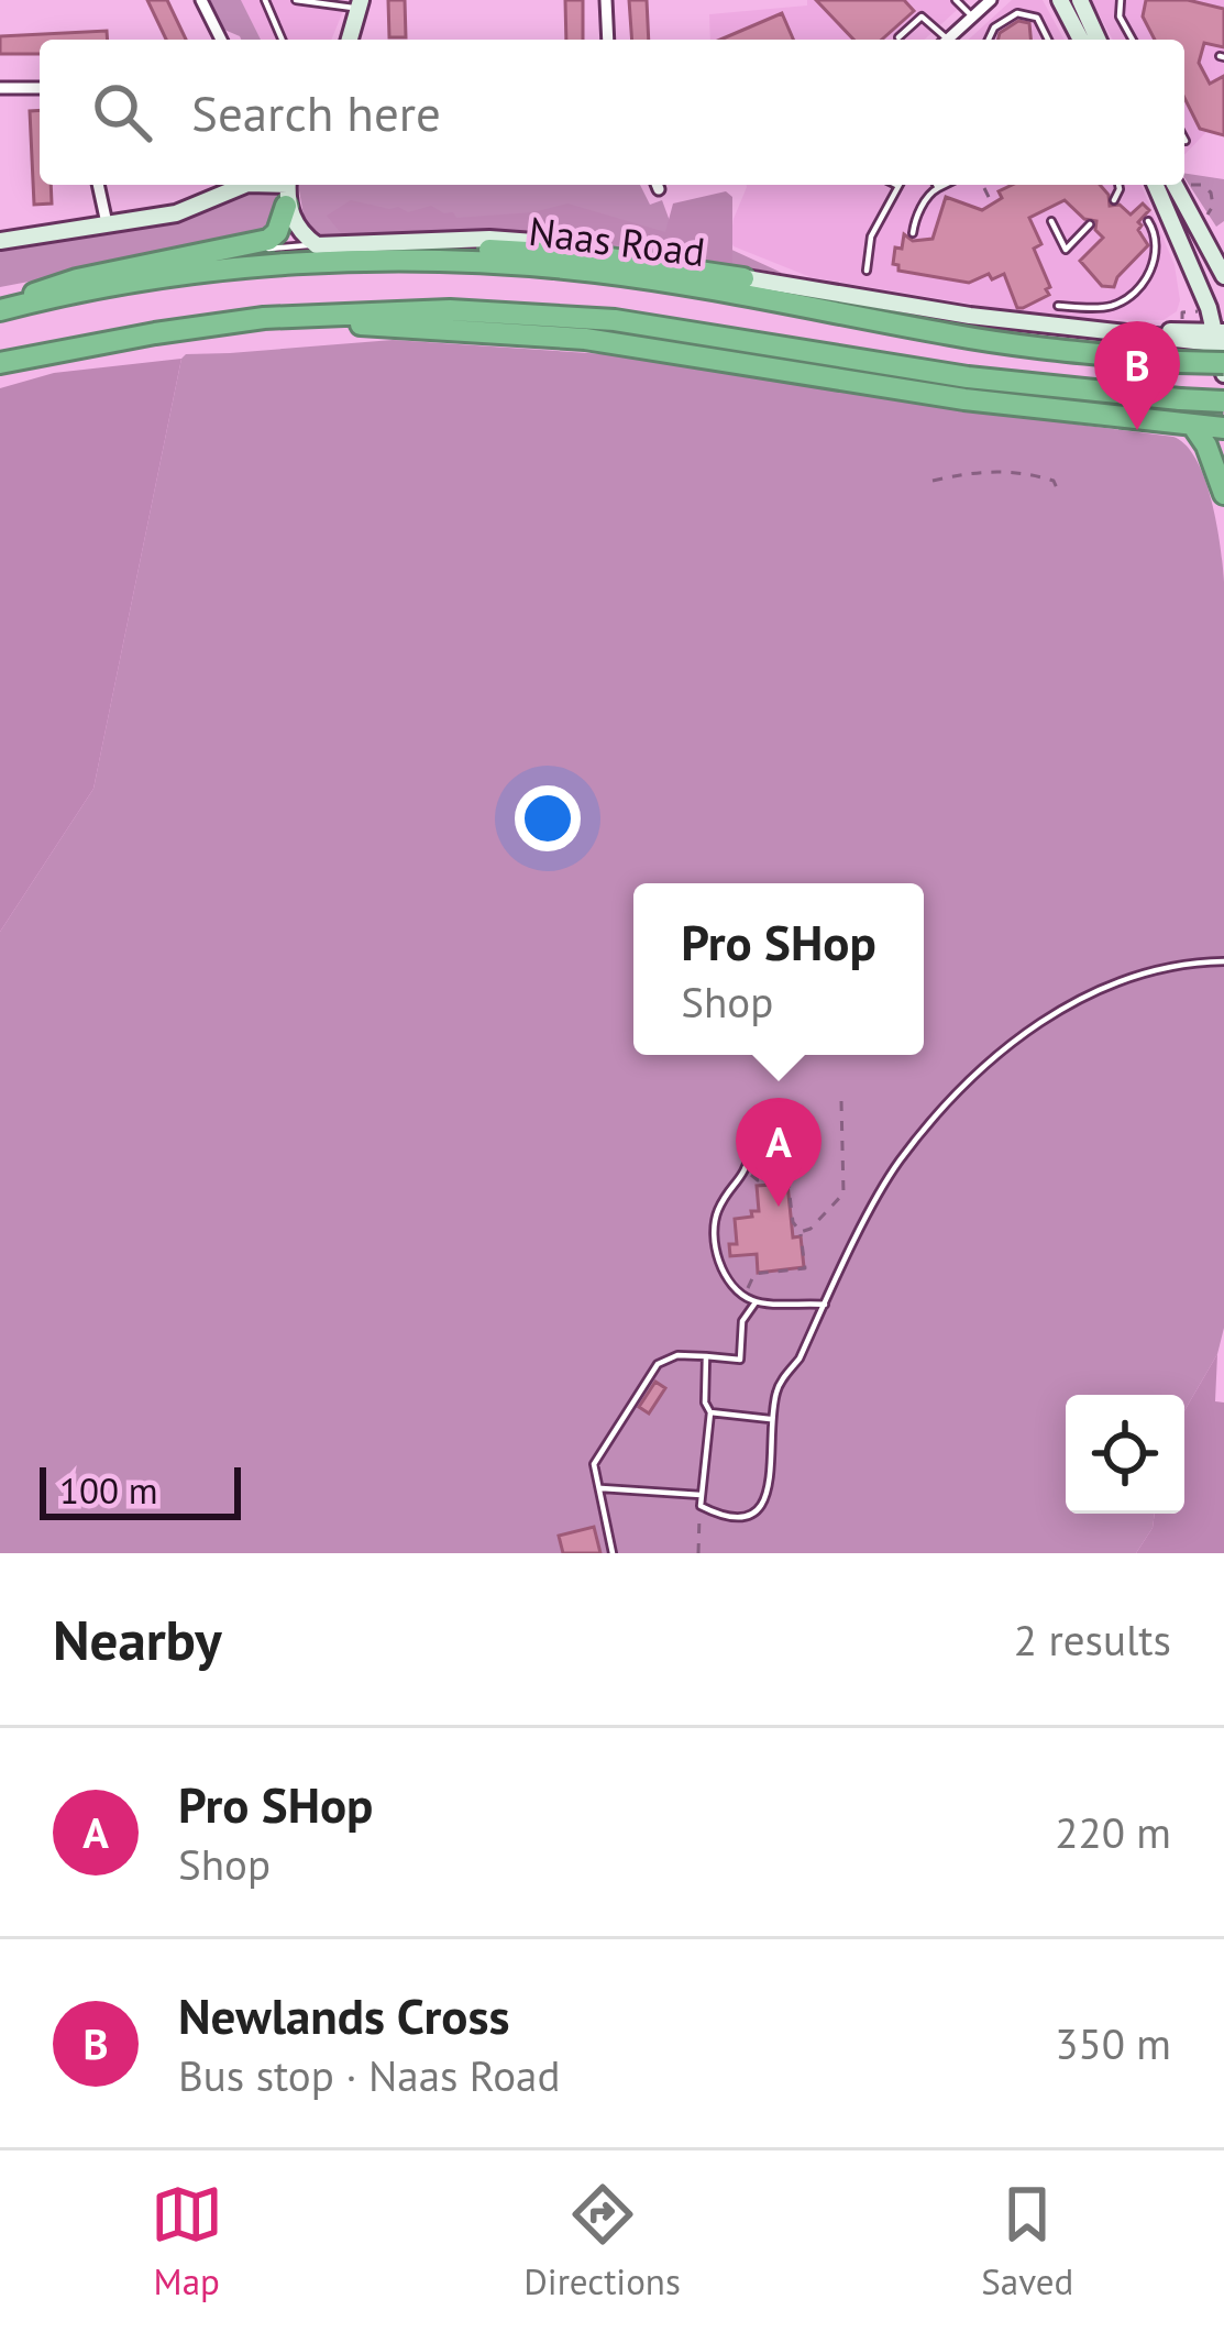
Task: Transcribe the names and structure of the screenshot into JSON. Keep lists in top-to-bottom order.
{
  "streets": {
    "highway": ["Naas Road"]
  },
  "scale_bar": "100 m",
  "page": {
    "search": "Search here",
    "pins": ["B", "A"],
    "popup": ["Pro SHop", "Shop"],
    "scale": "100 m",
    "heading": ["Nearby", "2 results"],
    "list": [
      {
        "mark": "A",
        "name": "Pro SHop",
        "note": "Shop",
        "value": "220 m"
      },
      {
        "mark": "B",
        "name": "Newlands Cross",
        "note": "Bus stop · Naas Road",
        "value": "350 m"
      }
    ],
    "nav": ["Map", "Directions", "Saved"]
  }
}
